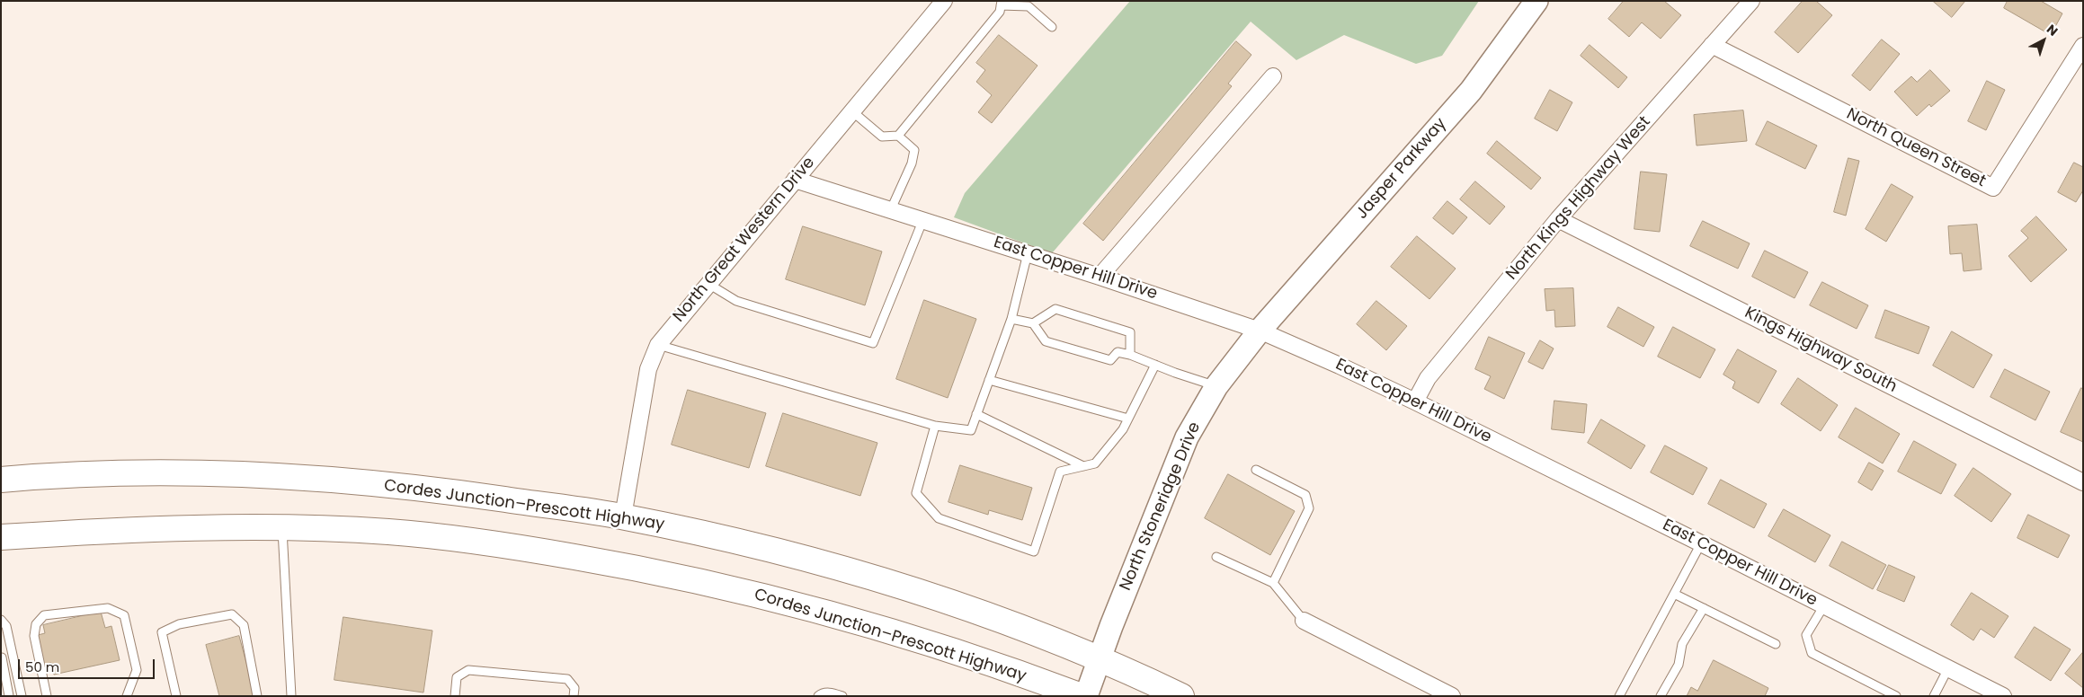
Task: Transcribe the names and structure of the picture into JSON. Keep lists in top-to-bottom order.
{
  "streets": {
    "main road": ["Jasper Parkway", "Cordes Junction–Prescott Highway", "North Stoneridge Drive"],
    "street": [
      "North Queen Street",
      "North Kings Highway West",
      "North Great Western Drive",
      "East Copper Hill Drive",
      "Kings Highway South"
    ]
  },
  "crossings": [
    ["North Queen Street", "North Kings Highway West"],
    ["Jasper Parkway", "East Copper Hill Drive"],
    ["Jasper Parkway", "North Stoneridge Drive"],
    ["North Kings Highway West", "East Copper Hill Drive"],
    ["North Kings Highway West", "Kings Highway South"],
    ["North Great Western Drive", "East Copper Hill Drive"],
    ["North Great Western Drive", "Cordes Junction–Prescott Highway"],
    ["East Copper Hill Drive", "North Stoneridge Drive"],
    ["Cordes Junction–Prescott Highway", "North Stoneridge Drive"]
  ],
  "scale_bar": "50 m",
  "north": "top right"
}
